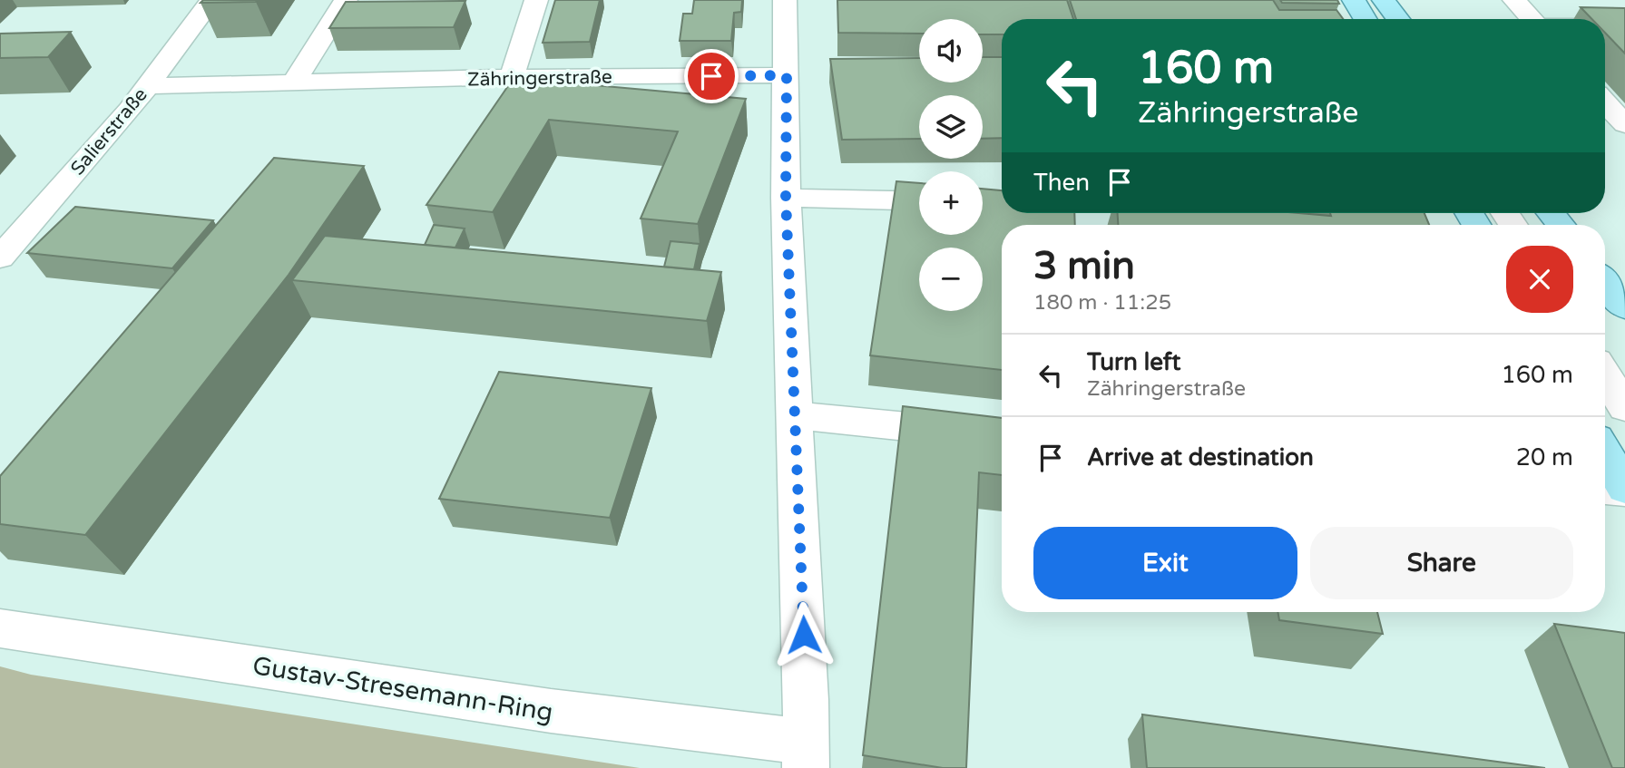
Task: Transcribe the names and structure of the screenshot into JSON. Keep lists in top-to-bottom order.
{
  "streets": {
    "street": ["Zähringerstraße", "Salierstraße", "Gustav-Stresemann-Ring"]
  },
  "crossings": [
    ["Zähringerstraße", "Salierstraße"]
  ],
  "page": {
    "map_buttons": ["+", "−"],
    "turn": ["160 m", "Zähringerstraße"],
    "then": "Then",
    "heading": ["3 min", "180 m · 11:25"],
    "list": [
      {
        "name": "Turn left",
        "note": "Zähringerstraße",
        "value": "160 m"
      },
      {
        "name": "Arrive at destination",
        "value": "20 m"
      }
    ],
    "buttons": ["Exit", "Share"]
  }
}
